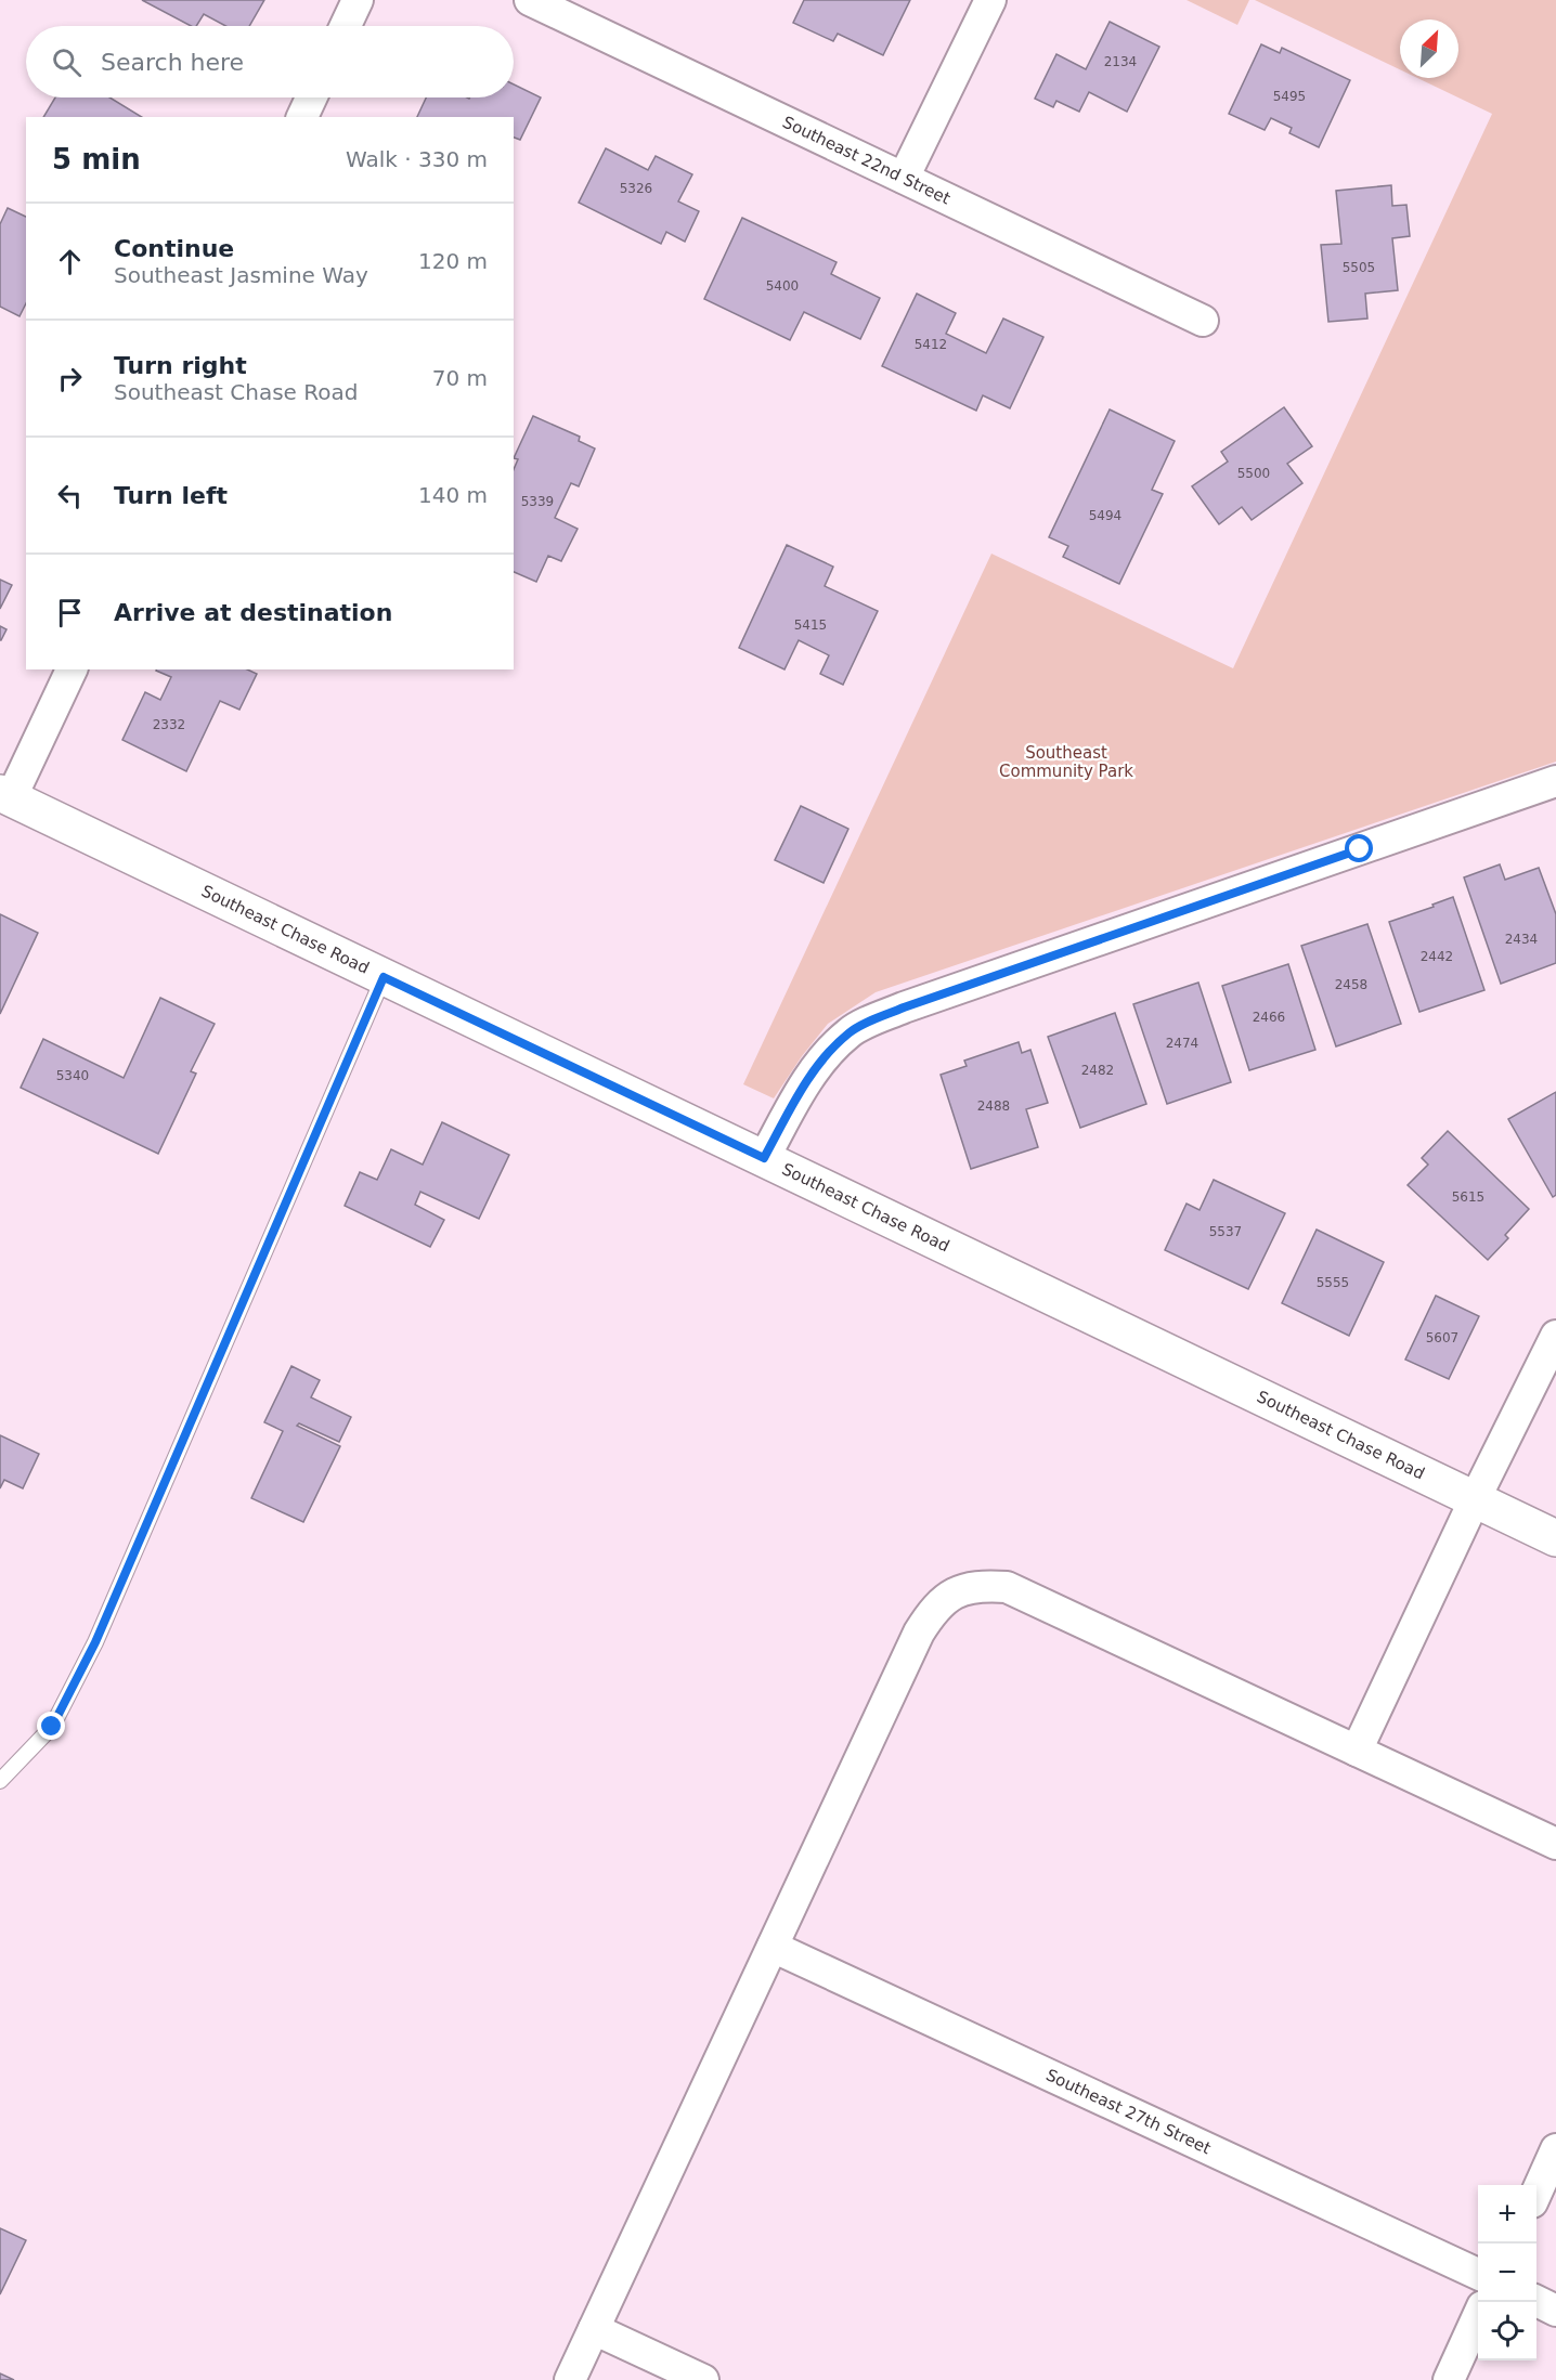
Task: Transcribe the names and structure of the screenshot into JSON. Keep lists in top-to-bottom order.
{
  "streets": {
    "street": ["Southeast 22nd Street", "Southeast Chase Road", "Southeast 27th Street"]
  },
  "parks": ["Southeast Community Park"],
  "house_numbers": [
    "2134",
    "5495",
    "5326",
    "5505",
    "5400",
    "5412",
    "5500",
    "5339",
    "5494",
    "5415",
    "2332",
    "2434",
    "2442",
    "2458",
    "2466",
    "2474",
    "2482",
    "5340",
    "2488",
    "5615",
    "5537",
    "5555",
    "5607"
  ],
  "north": "top right",
  "page": {
    "search": "Search here",
    "heading": ["5 min", "Walk · 330 m"],
    "list": [
      ["Continue", "Southeast Jasmine Way", "120 m"],
      ["Turn right", "Southeast Chase Road", "70 m"],
      ["Turn left", "140 m"],
      "Arrive at destination"
    ],
    "map_buttons": ["+", "−"]
  }
}
